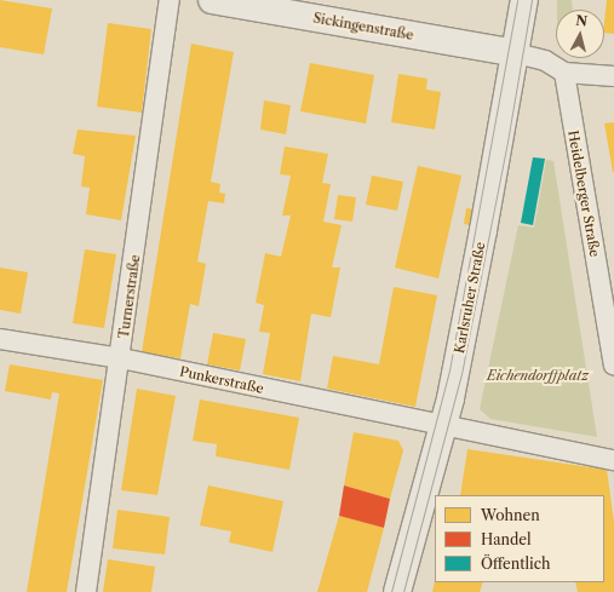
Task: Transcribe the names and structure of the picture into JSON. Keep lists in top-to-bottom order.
{
  "streets": {
    "main road": ["Sickingenstraße", "Karlsruher Straße"],
    "street": ["Heidelberger Straße", "Turnerstraße", "Punkerstraße"]
  },
  "crossings": [
    ["Sickingenstraße", "Karlsruher Straße"],
    ["Turnerstraße", "Punkerstraße"],
    ["Karlsruher Straße", "Punkerstraße"]
  ],
  "parks": ["Eichendorffplatz"],
  "legend": ["Wohnen", "Handel", "Öffentlich"],
  "north": "top"
}
